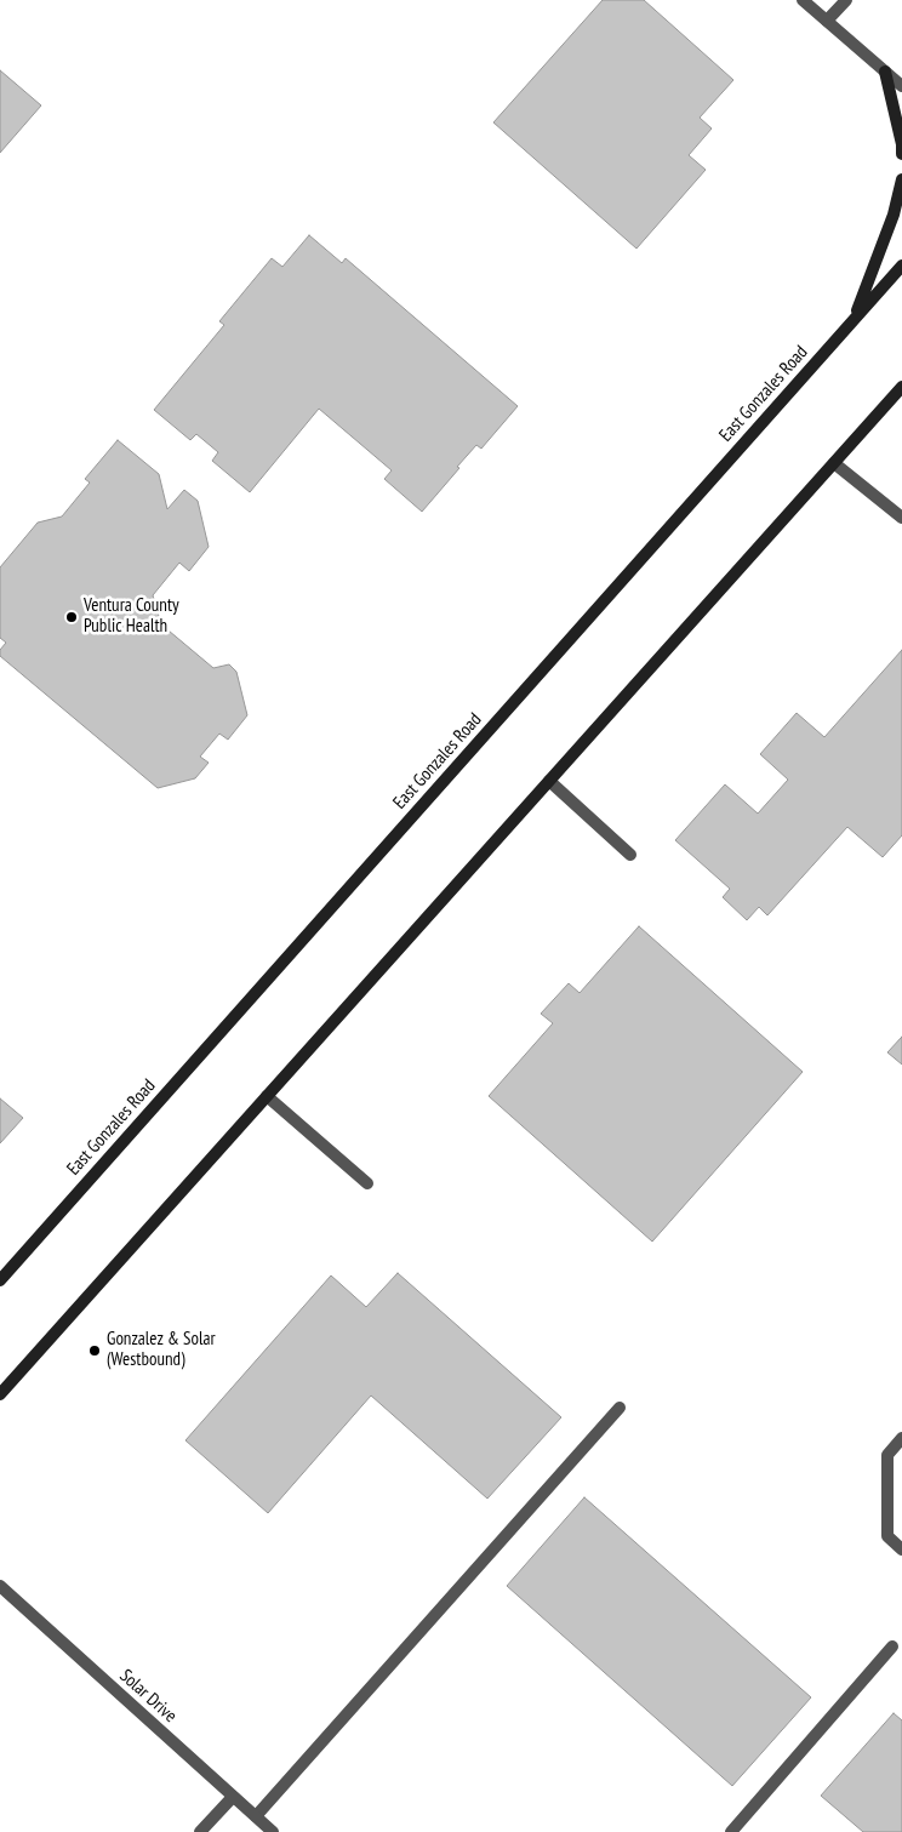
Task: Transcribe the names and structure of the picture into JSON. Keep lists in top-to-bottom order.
{
  "streets": {
    "main road": ["East Gonzales Road"],
    "street": ["Solar Drive"]
  },
  "places": ["Ventura County Public Health", "Gonzalez & Solar (Westbound)"]
}
